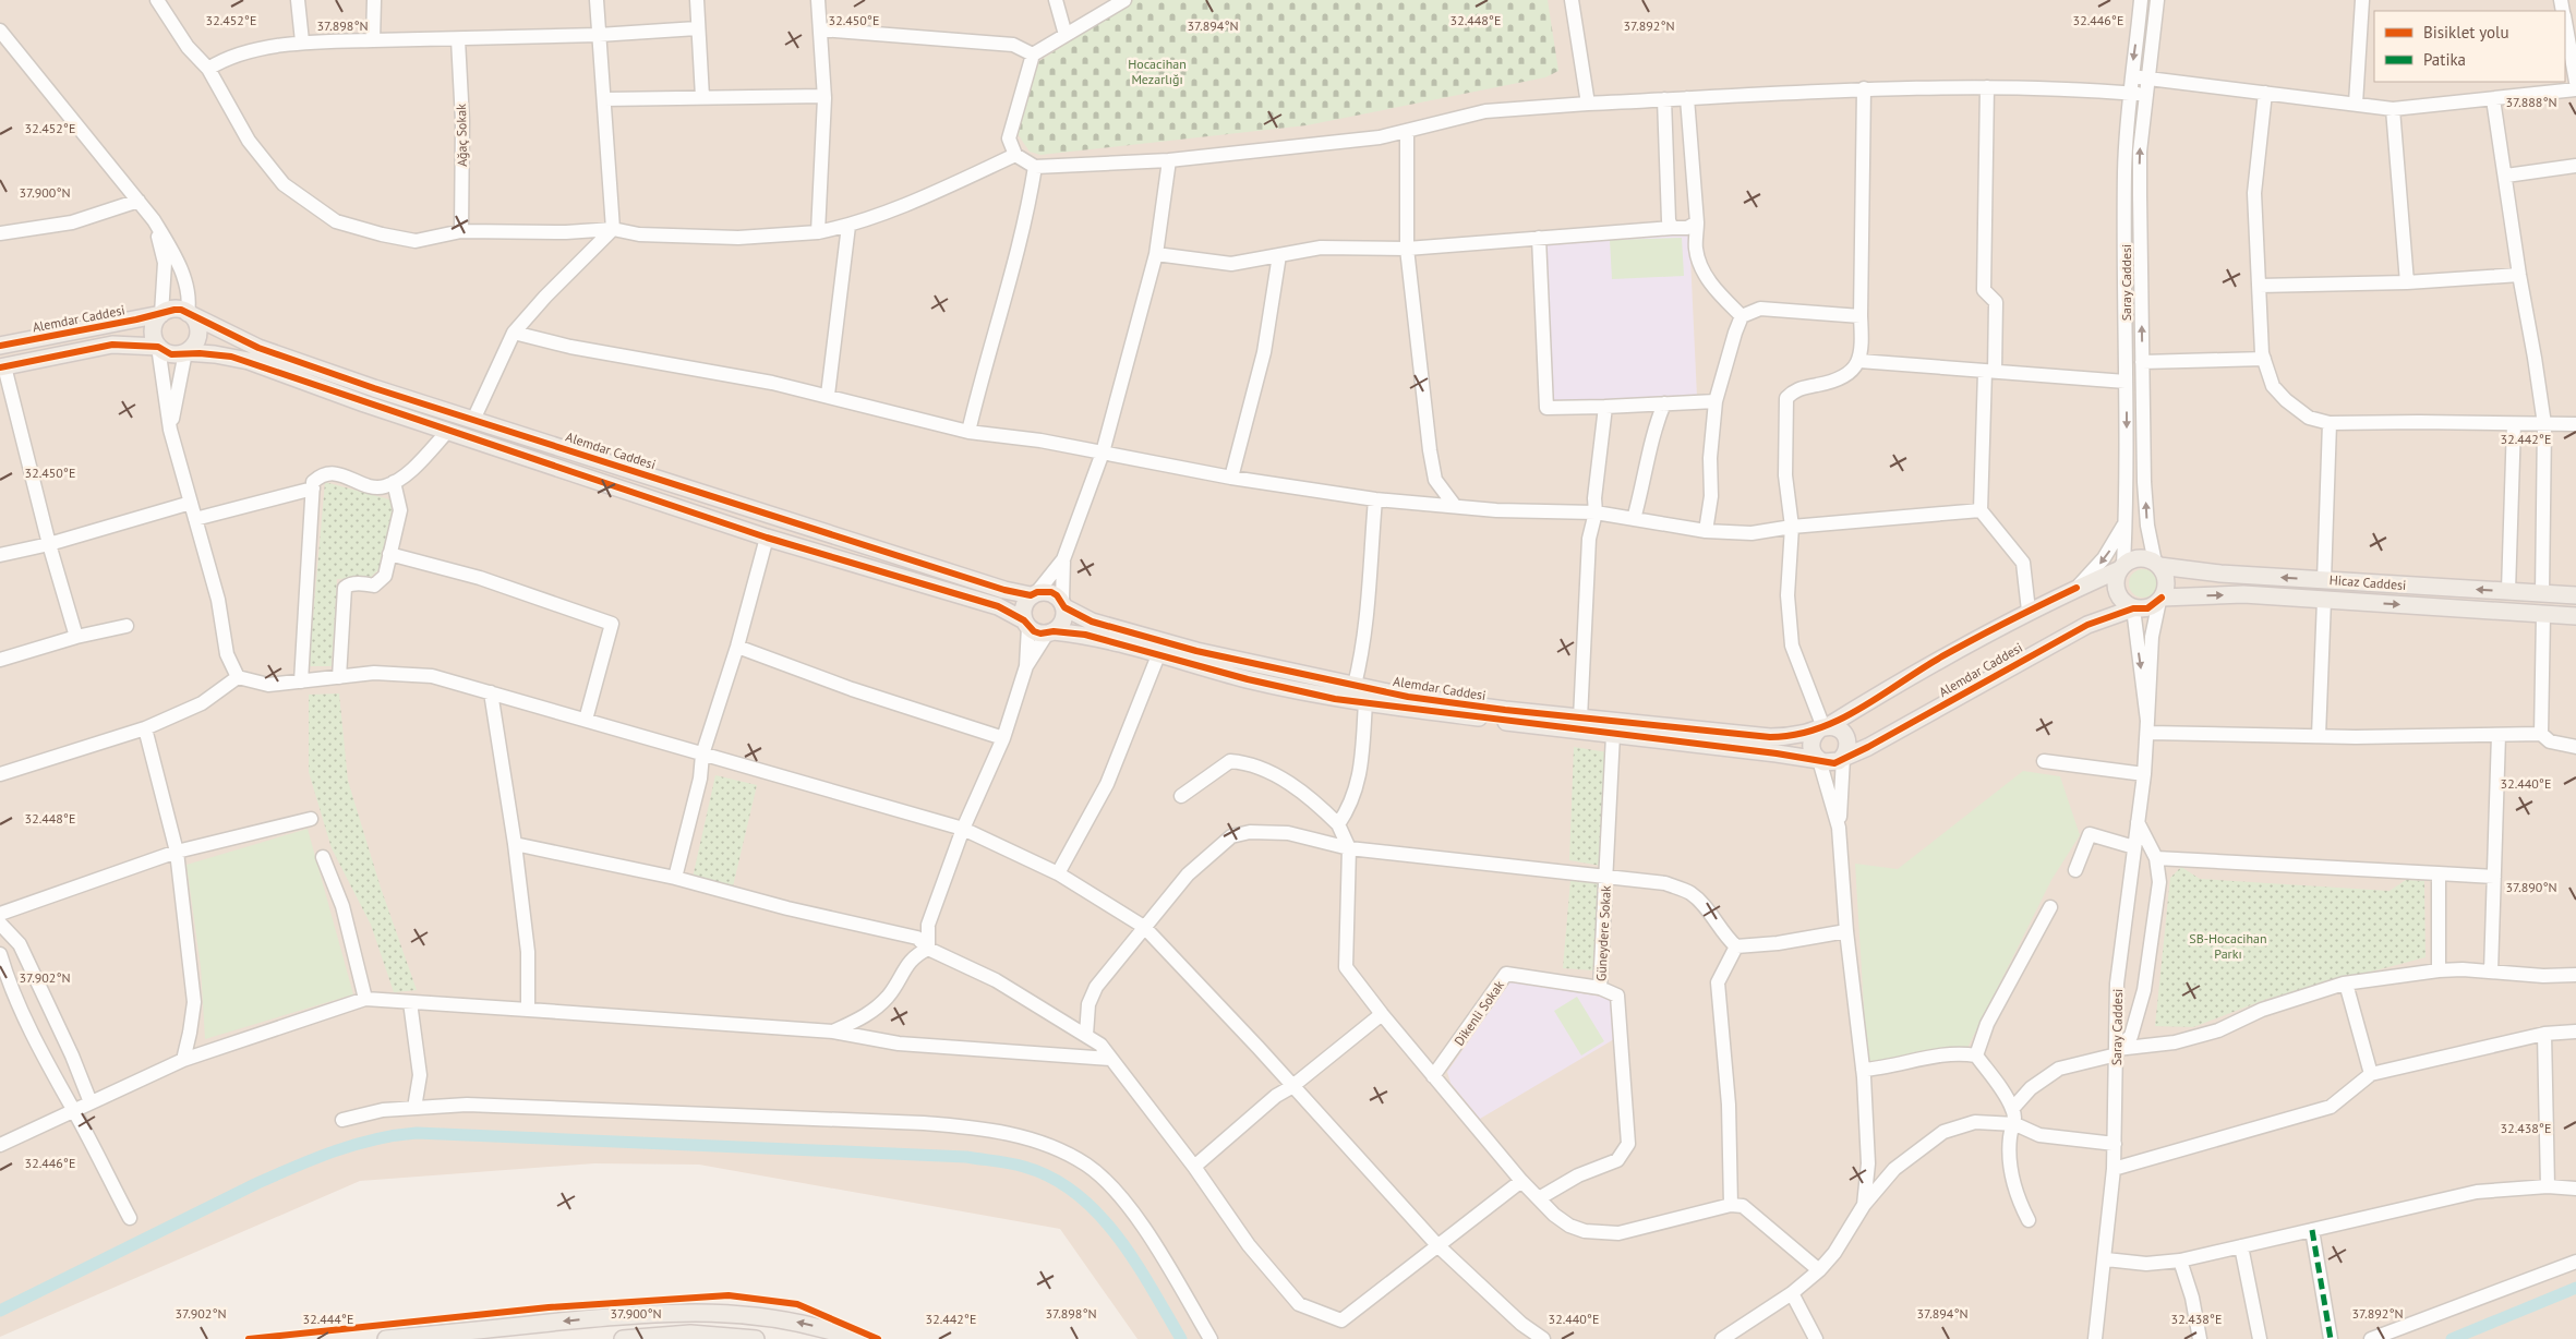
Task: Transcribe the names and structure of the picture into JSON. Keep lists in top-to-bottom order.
{
  "streets": {
    "main road": ["Alemdar Caddesi", "Hicaz Caddesi"],
    "street": [
      "Ağaç Sokak",
      "Saray Caddesi",
      "Güneydere Sokak",
      "Dikenli Sokak"
    ]
  },
  "crossings": [
    ["Saray Caddesi", "Alemdar Caddesi"],
    ["Saray Caddesi", "Hicaz Caddesi"],
    ["Alemdar Caddesi", "Hicaz Caddesi"],
    ["Alemdar Caddesi", "Güneydere Sokak"],
    ["Güneydere Sokak", "Dikenli Sokak"]
  ],
  "parks": ["Hocacihan Mezarlığı", "SB-Hocacihan Parkı"],
  "legend": ["Bisiklet yolu", "Patika"],
  "coordinates": [
    "32.448°E",
    "32.446°E",
    "32.452°E",
    "32.450°E",
    "37.898°N",
    "37.894°N",
    "37.892°N",
    "37.888°N",
    "37.900°N",
    "32.442°E",
    "32.440°E",
    "37.890°N",
    "37.902°N",
    "32.438°E",
    "32.444°E"
  ]
}
